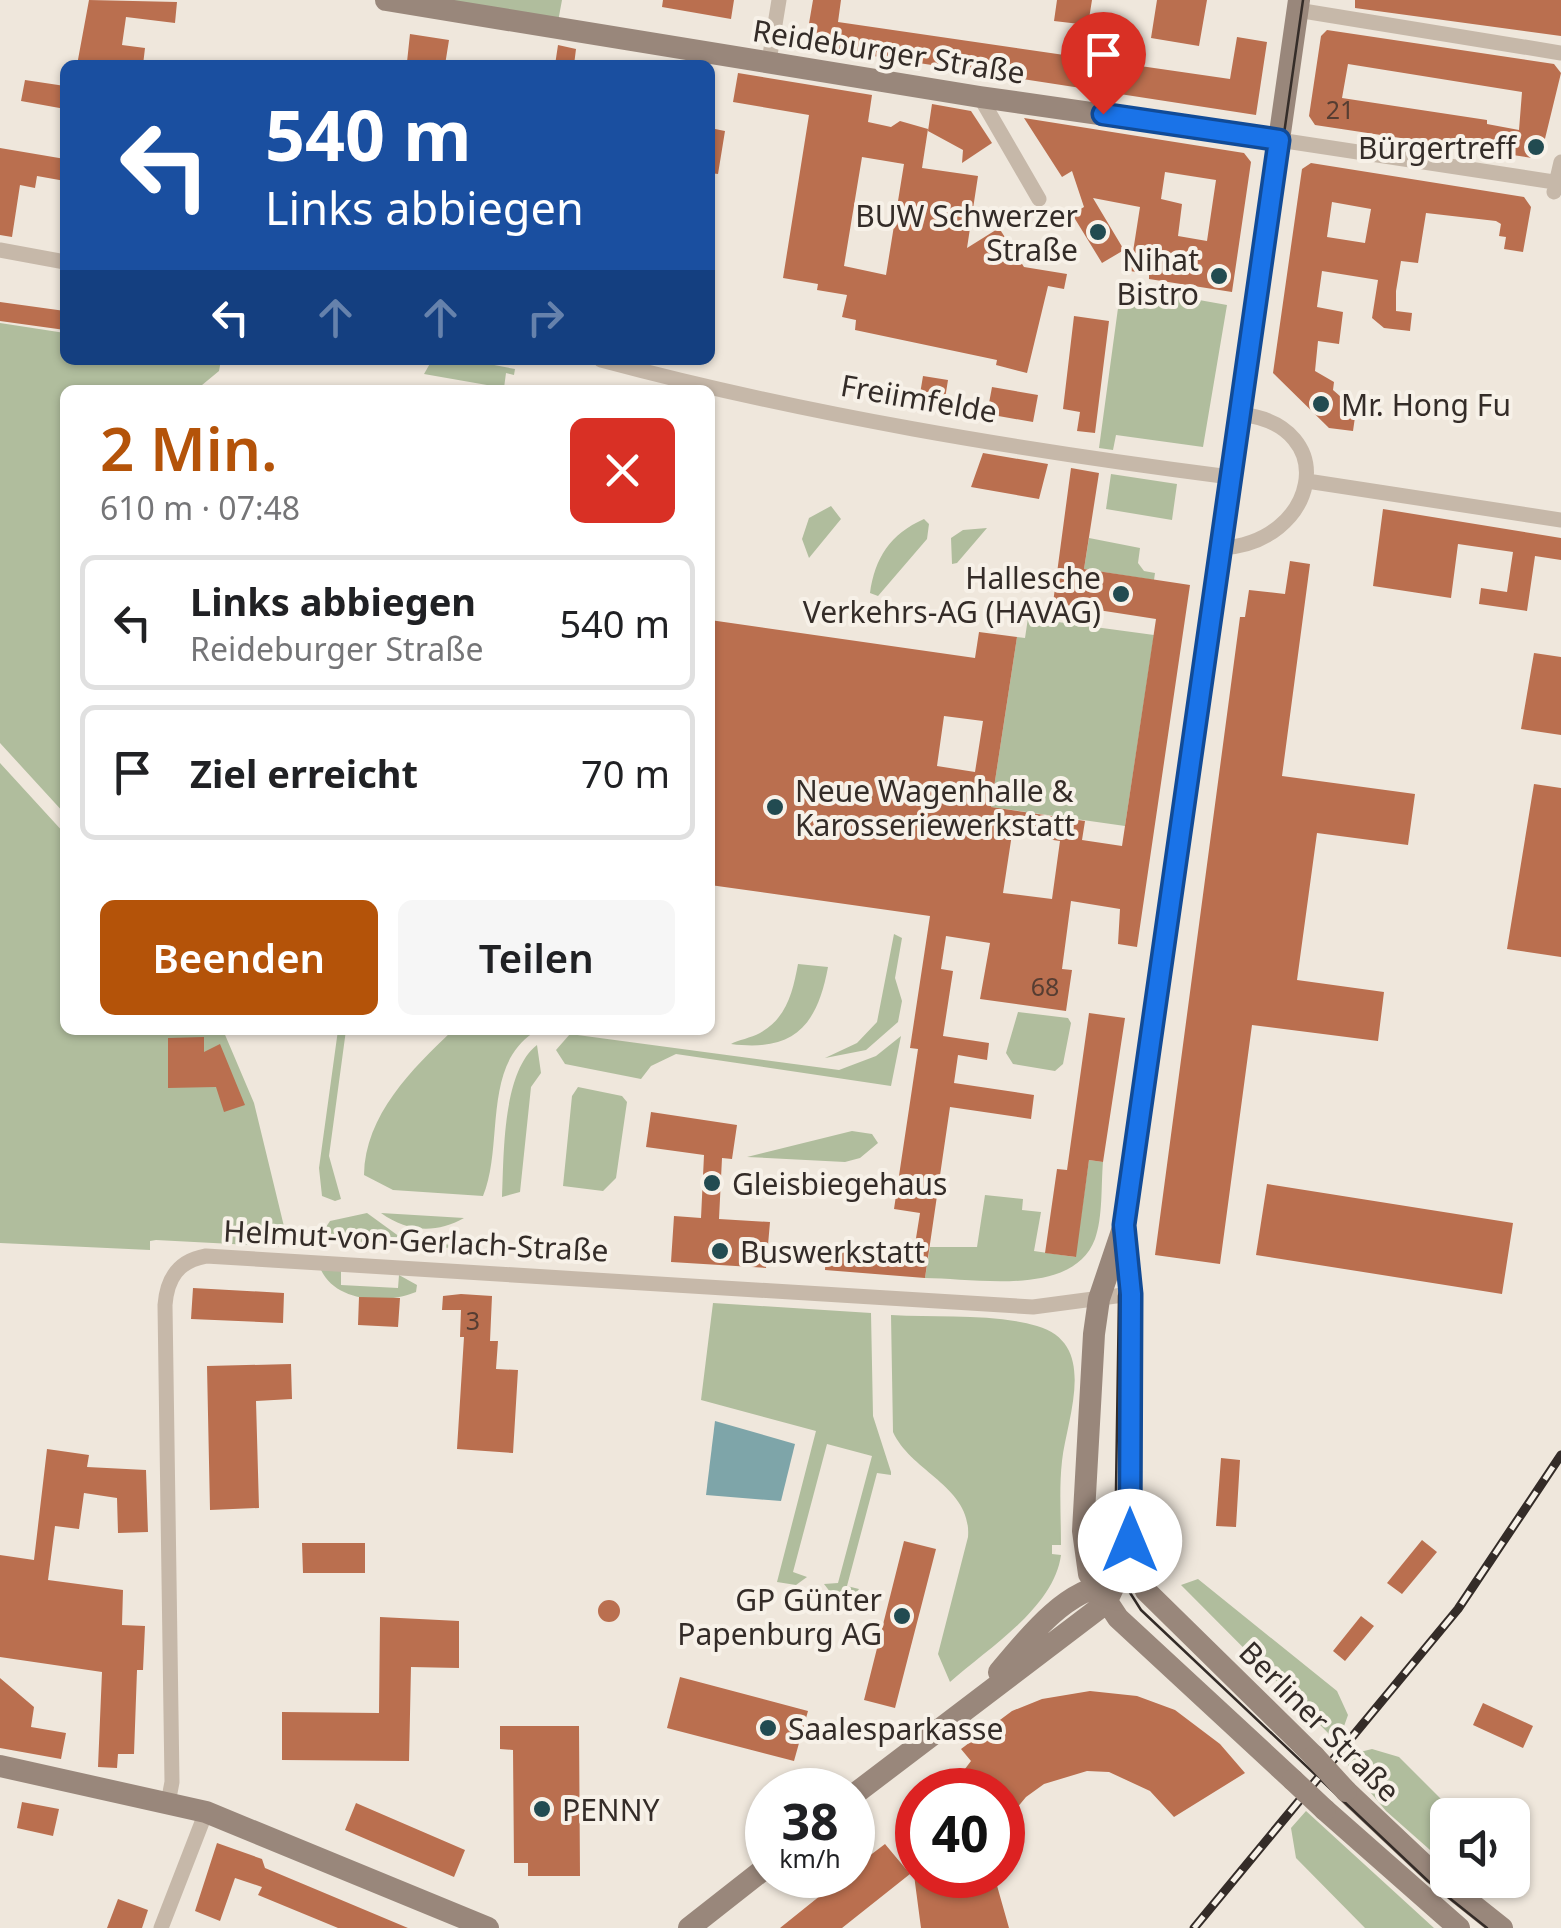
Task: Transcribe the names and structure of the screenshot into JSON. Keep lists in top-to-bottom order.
{
  "streets": {
    "street": [
      "Reideburger Straße",
      "Freiimfelde",
      "Helmut-von-Gerlach-Straße",
      "Berliner Straße"
    ]
  },
  "places": [
    "Bürgertreff",
    "BUW Schwerzer Straße",
    "Nihat Bistro",
    "Mr. Hong Fu",
    "Hallesche Verkehrs-AG (HAVAG)",
    "Neue Wagenhalle & Karosseriewerkstatt",
    "Gleisbiegehaus",
    "Buswerkstatt",
    "GP Günter Papenburg AG",
    "Saalesparkasse",
    "PENNY"
  ],
  "house_numbers": ["21", "68", "3"],
  "page": {
    "turn": ["540 m", "Links abbiegen"],
    "heading": ["2 Min.", "610 m · 07:48"],
    "list": [
      {
        "name": "Links abbiegen",
        "note": "Reideburger Straße",
        "value": "540 m"
      },
      {
        "name": "Ziel erreicht",
        "value": "70 m"
      }
    ],
    "buttons": ["Beenden", "Teilen"],
    "speed": "38 km/h",
    "limit": "40"
  }
}
